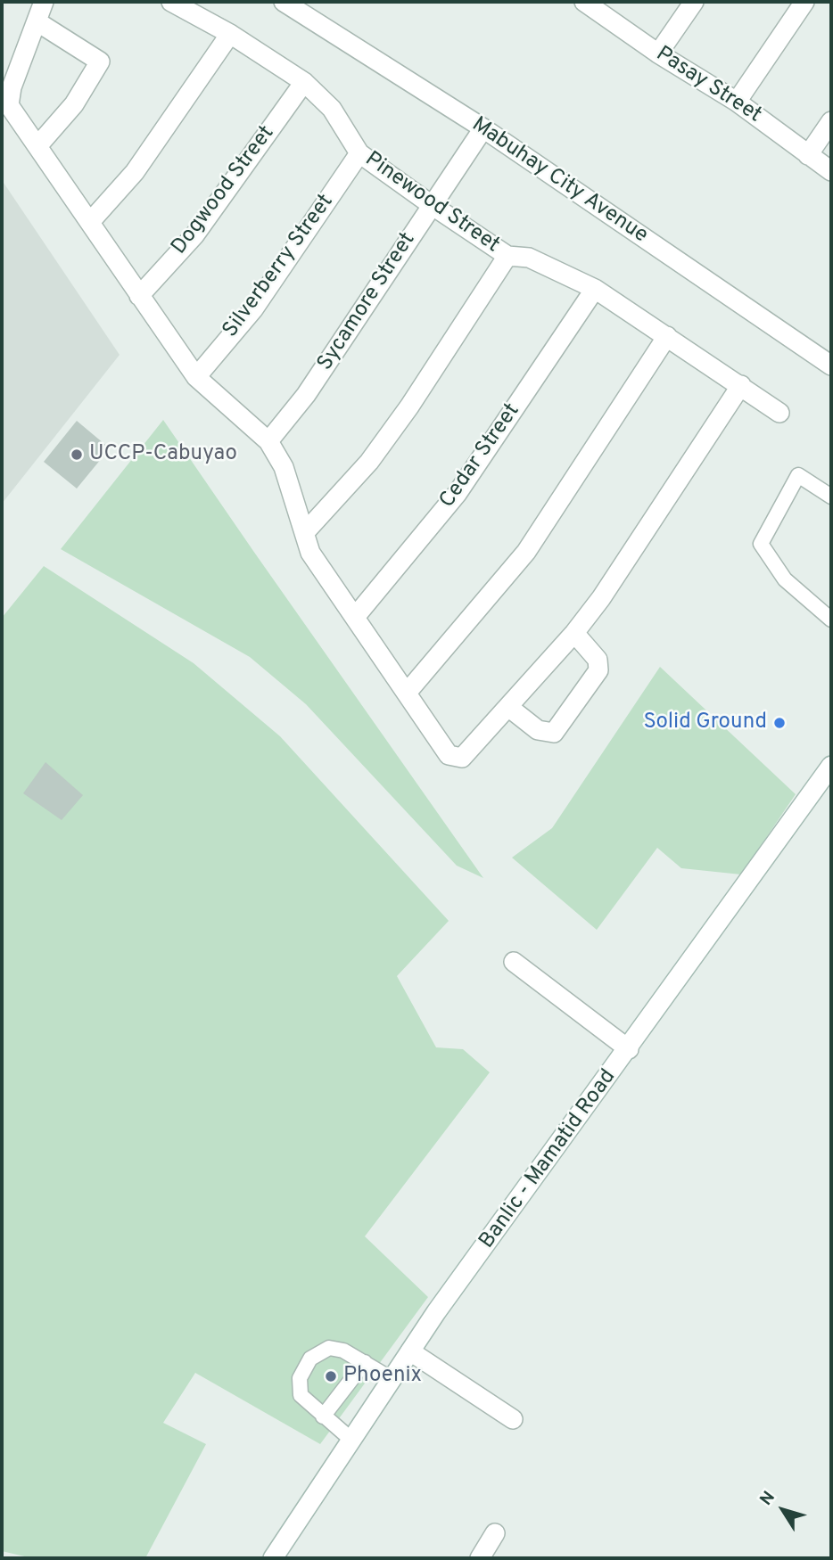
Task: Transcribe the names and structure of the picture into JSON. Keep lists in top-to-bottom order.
{
  "streets": {
    "street": [
      "Pasay Street",
      "Mabuhay City Avenue",
      "Dogwood Street",
      "Pinewood Street",
      "Silverberry Street",
      "Sycamore Street",
      "Cedar Street",
      "Banlic - Mamatid Road"
    ]
  },
  "crossings": [
    ["Mabuhay City Avenue", "Sycamore Street"],
    ["Dogwood Street", "Pinewood Street"],
    ["Pinewood Street", "Silverberry Street"],
    ["Pinewood Street", "Sycamore Street"],
    ["Pinewood Street", "Cedar Street"]
  ],
  "places": ["UCCP-Cabuyao", "Solid Ground", "Phoenix"],
  "north": "top left"
}
